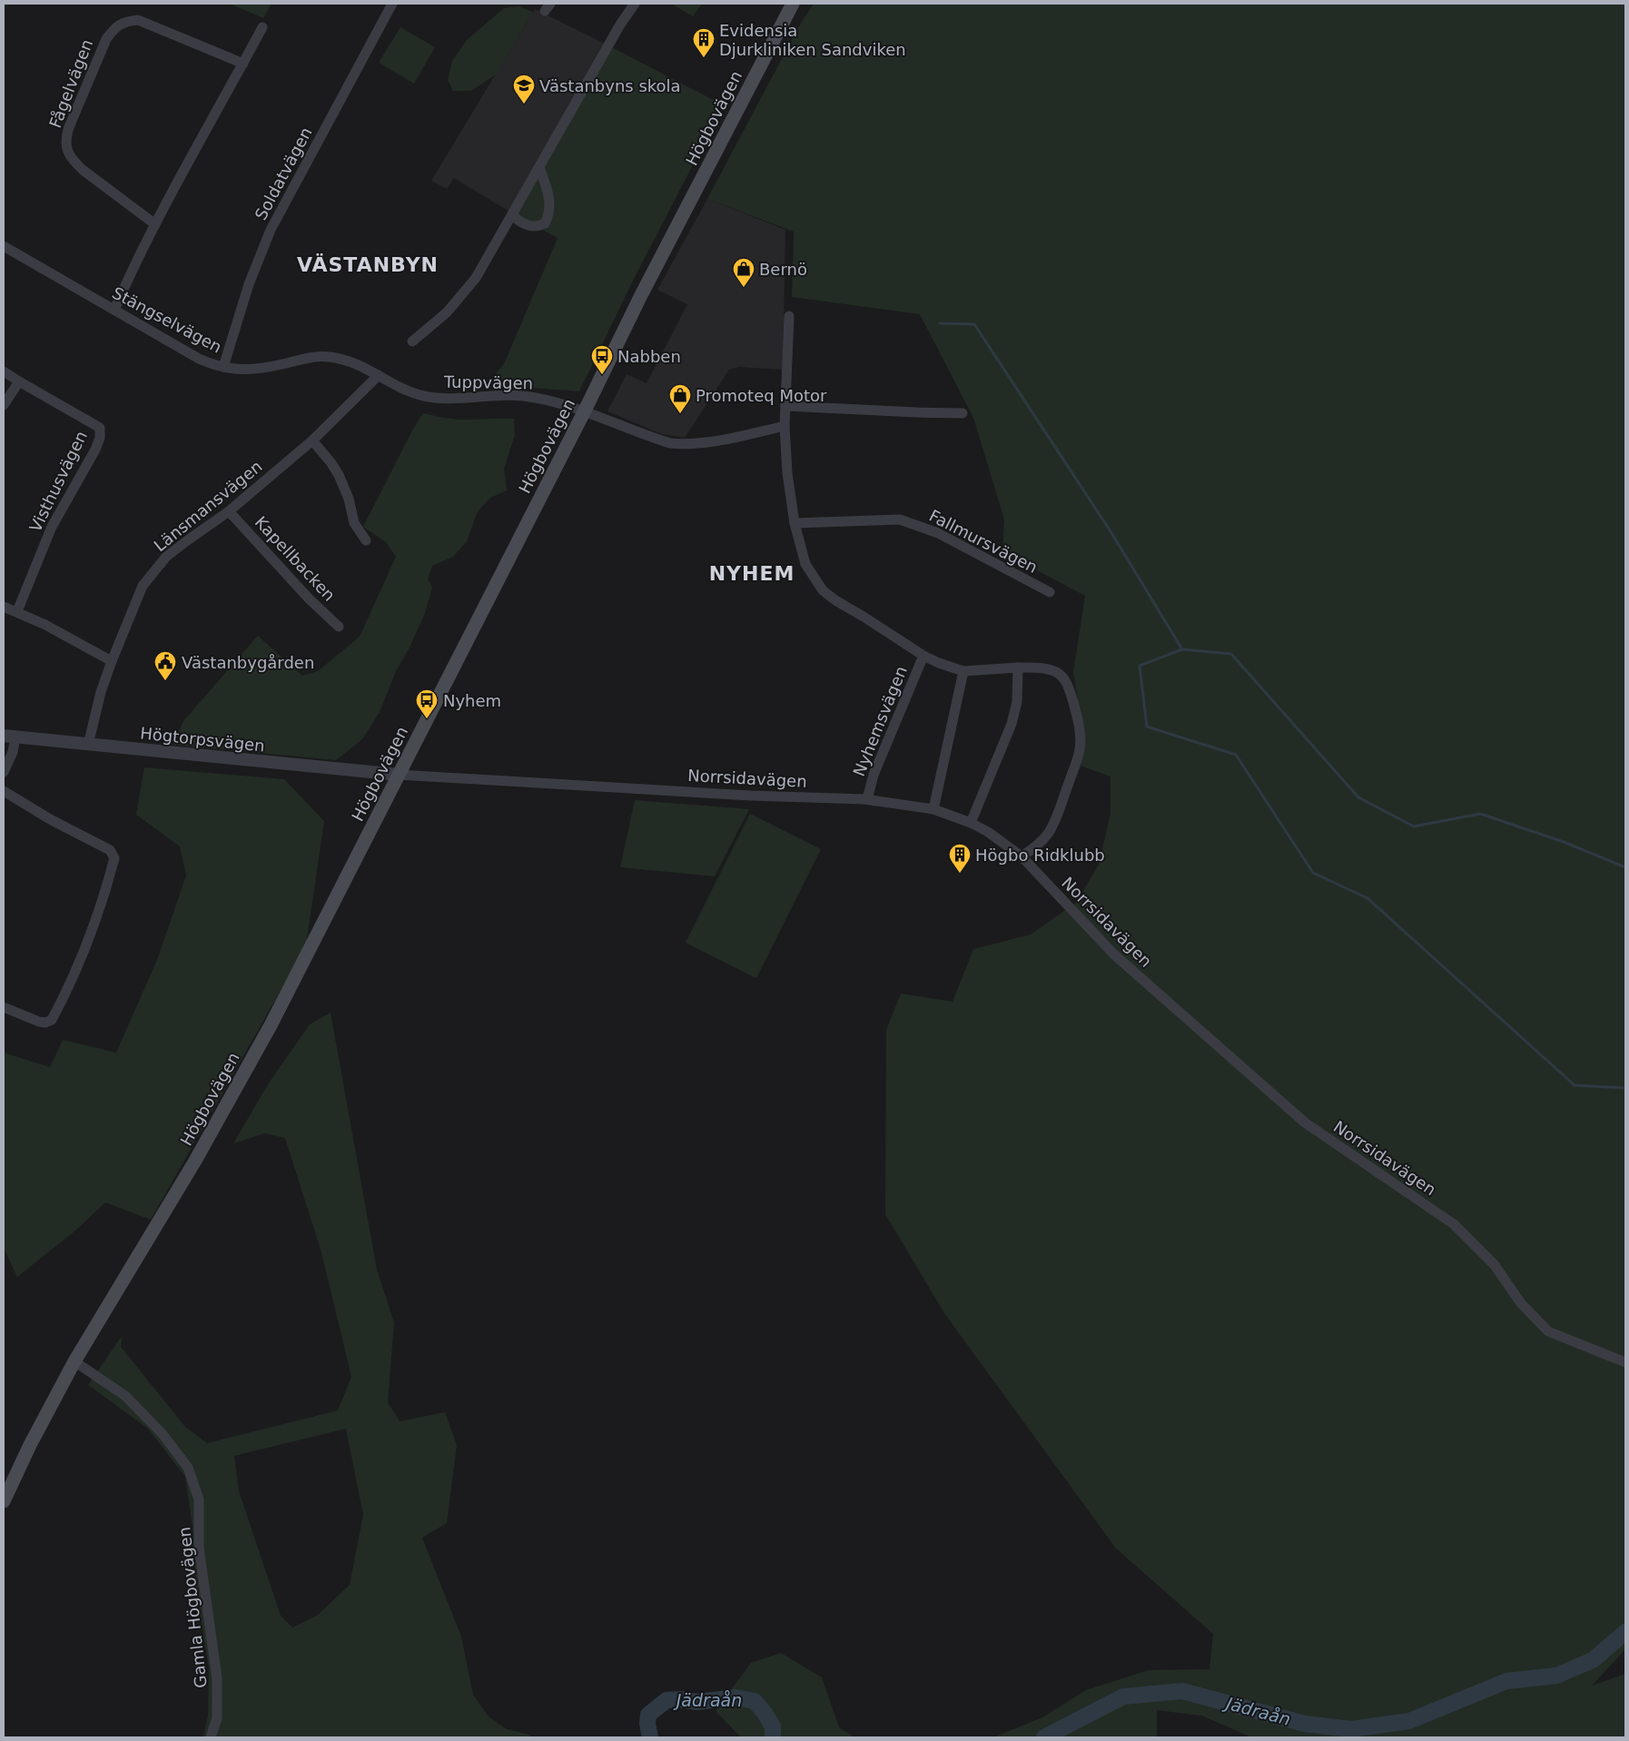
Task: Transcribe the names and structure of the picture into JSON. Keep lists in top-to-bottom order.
{
  "streets": {
    "main road": ["Högbovägen"],
    "street": [
      "Fågelvägen",
      "Soldatvägen",
      "Stängselvägen",
      "Tuppvägen",
      "Visthusvägen",
      "Länsmansvägen",
      "Fallmursvägen",
      "Kapellbacken",
      "Nyhemsvägen",
      "Högtorpsvägen",
      "Norrsidavägen",
      "Gamla Högbovägen"
    ]
  },
  "crossings": [
    ["Högbovägen", "Tuppvägen"],
    ["Högbovägen", "Högtorpsvägen"],
    ["Högbovägen", "Norrsidavägen"],
    ["Högbovägen", "Gamla Högbovägen"],
    ["Soldatvägen", "Stängselvägen"],
    ["Stängselvägen", "Tuppvägen"],
    ["Stängselvägen", "Länsmansvägen"],
    ["Tuppvägen", "Länsmansvägen"],
    ["Tuppvägen", "Nyhemsvägen"],
    ["Länsmansvägen", "Kapellbacken"],
    ["Länsmansvägen", "Högtorpsvägen"],
    ["Fallmursvägen", "Nyhemsvägen"],
    ["Nyhemsvägen", "Norrsidavägen"],
    ["Högtorpsvägen", "Norrsidavägen"]
  ],
  "districts": ["VÄSTANBYN", "NYHEM"],
  "water": ["Jädraån"],
  "places": {
    "building": ["Evidensia Djurkliniken Sandviken", "Högbo Ridklubb"],
    "school or university": ["Västanbyns skola"],
    "shop": ["Bernö", "Promoteq Motor"],
    "bus stop": ["Nabben", "Nyhem"],
    "public building": ["Västanbygården"]
  }
}
